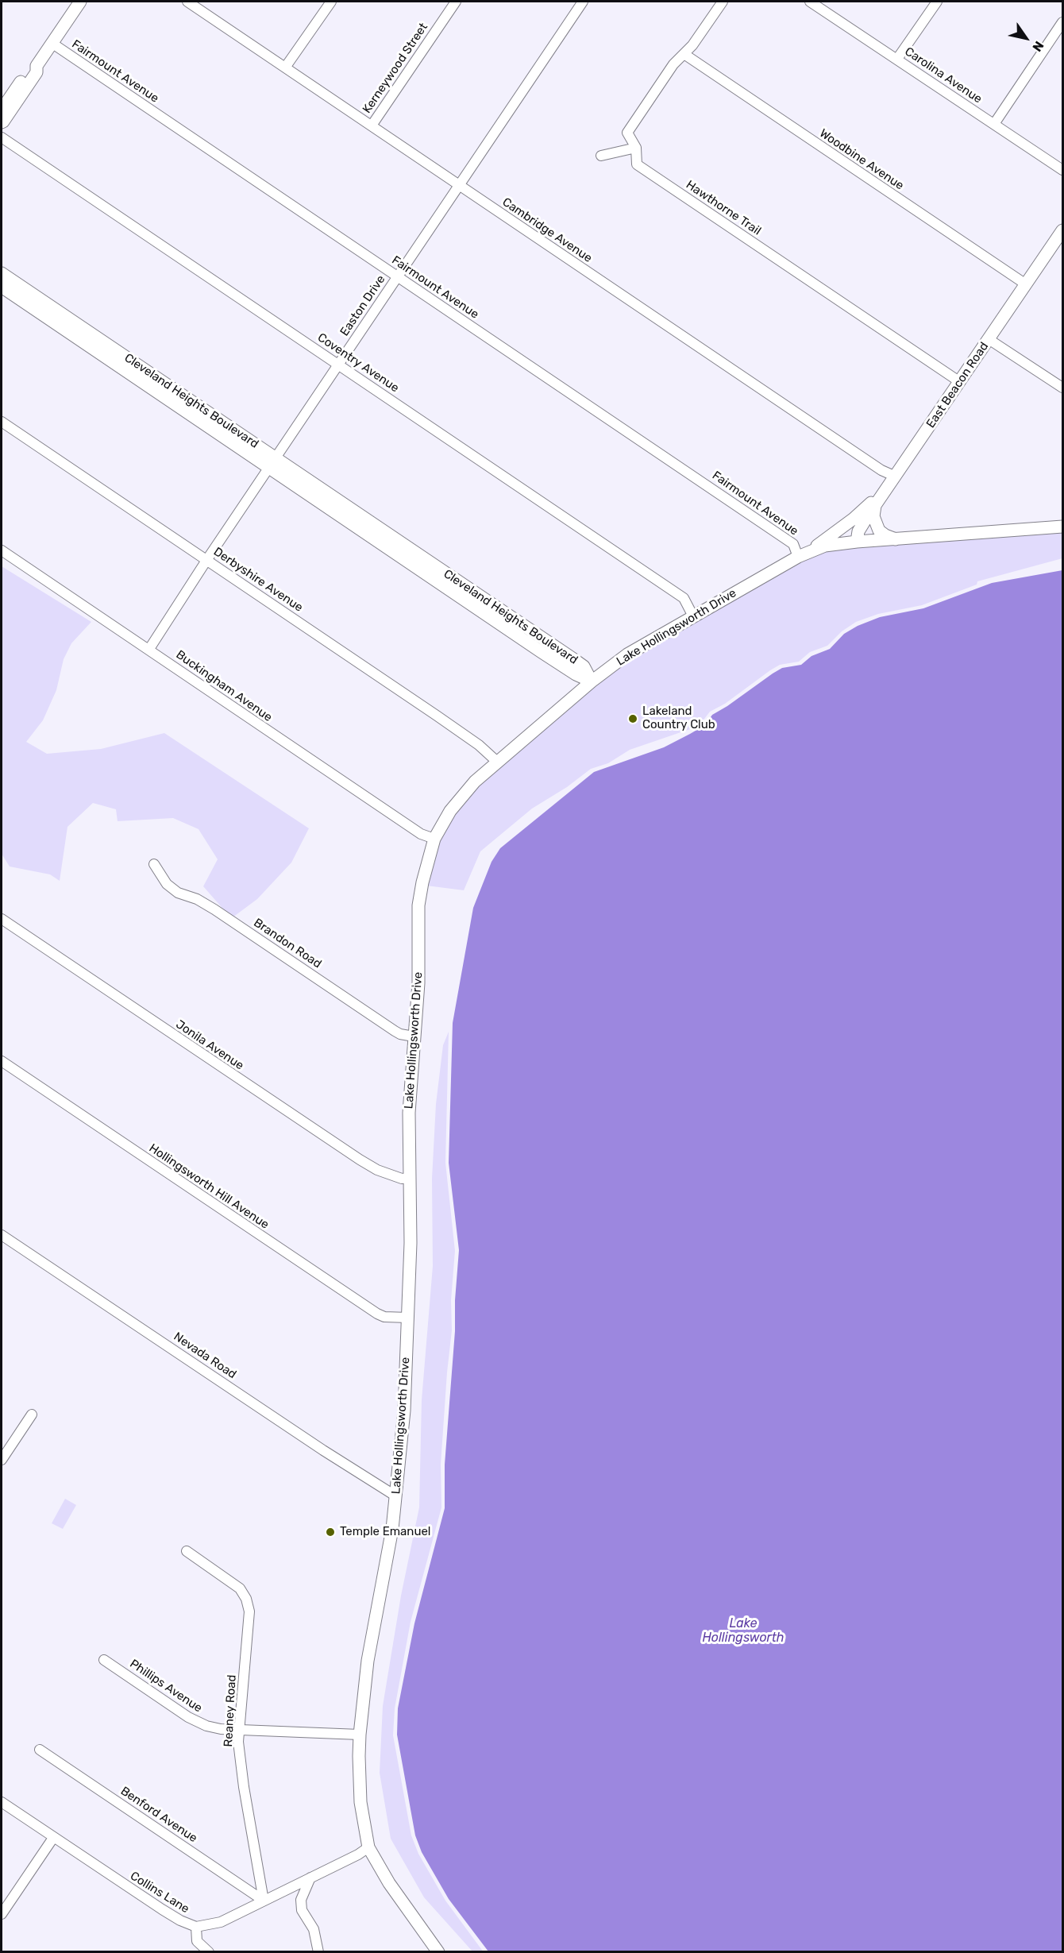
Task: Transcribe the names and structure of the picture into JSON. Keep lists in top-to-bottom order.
{
  "streets": {
    "street": [
      "Kerneywood Street",
      "Fairmount Avenue",
      "Carolina Avenue",
      "Woodbine Avenue",
      "Hawthorne Trail",
      "Cambridge Avenue",
      "Easton Drive",
      "Coventry Avenue",
      "East Beacon Road",
      "Cleveland Heights Boulevard",
      "Derbyshire Avenue",
      "Lake Hollingsworth Drive",
      "Buckingham Avenue",
      "Brandon Road",
      "Jonila Avenue",
      "Hollingsworth Hill Avenue",
      "Nevada Road",
      "Phillips Avenue",
      "Reaney Road",
      "Benford Avenue",
      "Collins Lane"
    ]
  },
  "crossings": [
    ["Kerneywood Street", "Cambridge Avenue"],
    ["Fairmount Avenue", "Easton Drive"],
    ["Fairmount Avenue", "Lake Hollingsworth Drive"],
    ["Woodbine Avenue", "Hawthorne Trail"],
    ["Woodbine Avenue", "East Beacon Road"],
    ["Hawthorne Trail", "East Beacon Road"],
    ["Cambridge Avenue", "Easton Drive"],
    ["Cambridge Avenue", "East Beacon Road"],
    ["Easton Drive", "Coventry Avenue"],
    ["Easton Drive", "Cleveland Heights Boulevard"],
    ["Easton Drive", "Derbyshire Avenue"],
    ["Easton Drive", "Buckingham Avenue"],
    ["Coventry Avenue", "Lake Hollingsworth Drive"],
    ["East Beacon Road", "Lake Hollingsworth Drive"],
    ["Cleveland Heights Boulevard", "Lake Hollingsworth Drive"],
    ["Derbyshire Avenue", "Lake Hollingsworth Drive"],
    ["Lake Hollingsworth Drive", "Buckingham Avenue"],
    ["Lake Hollingsworth Drive", "Brandon Road"],
    ["Lake Hollingsworth Drive", "Jonila Avenue"],
    ["Lake Hollingsworth Drive", "Hollingsworth Hill Avenue"],
    ["Lake Hollingsworth Drive", "Nevada Road"],
    ["Lake Hollingsworth Drive", "Phillips Avenue"],
    ["Lake Hollingsworth Drive", "Collins Lane"],
    ["Phillips Avenue", "Reaney Road"],
    ["Reaney Road", "Benford Avenue"],
    ["Reaney Road", "Collins Lane"],
    ["Benford Avenue", "Collins Lane"]
  ],
  "water": ["Lake Hollingsworth"],
  "places": ["Lakeland Country Club", "Temple Emanuel"],
  "north": "bottom right"
}
